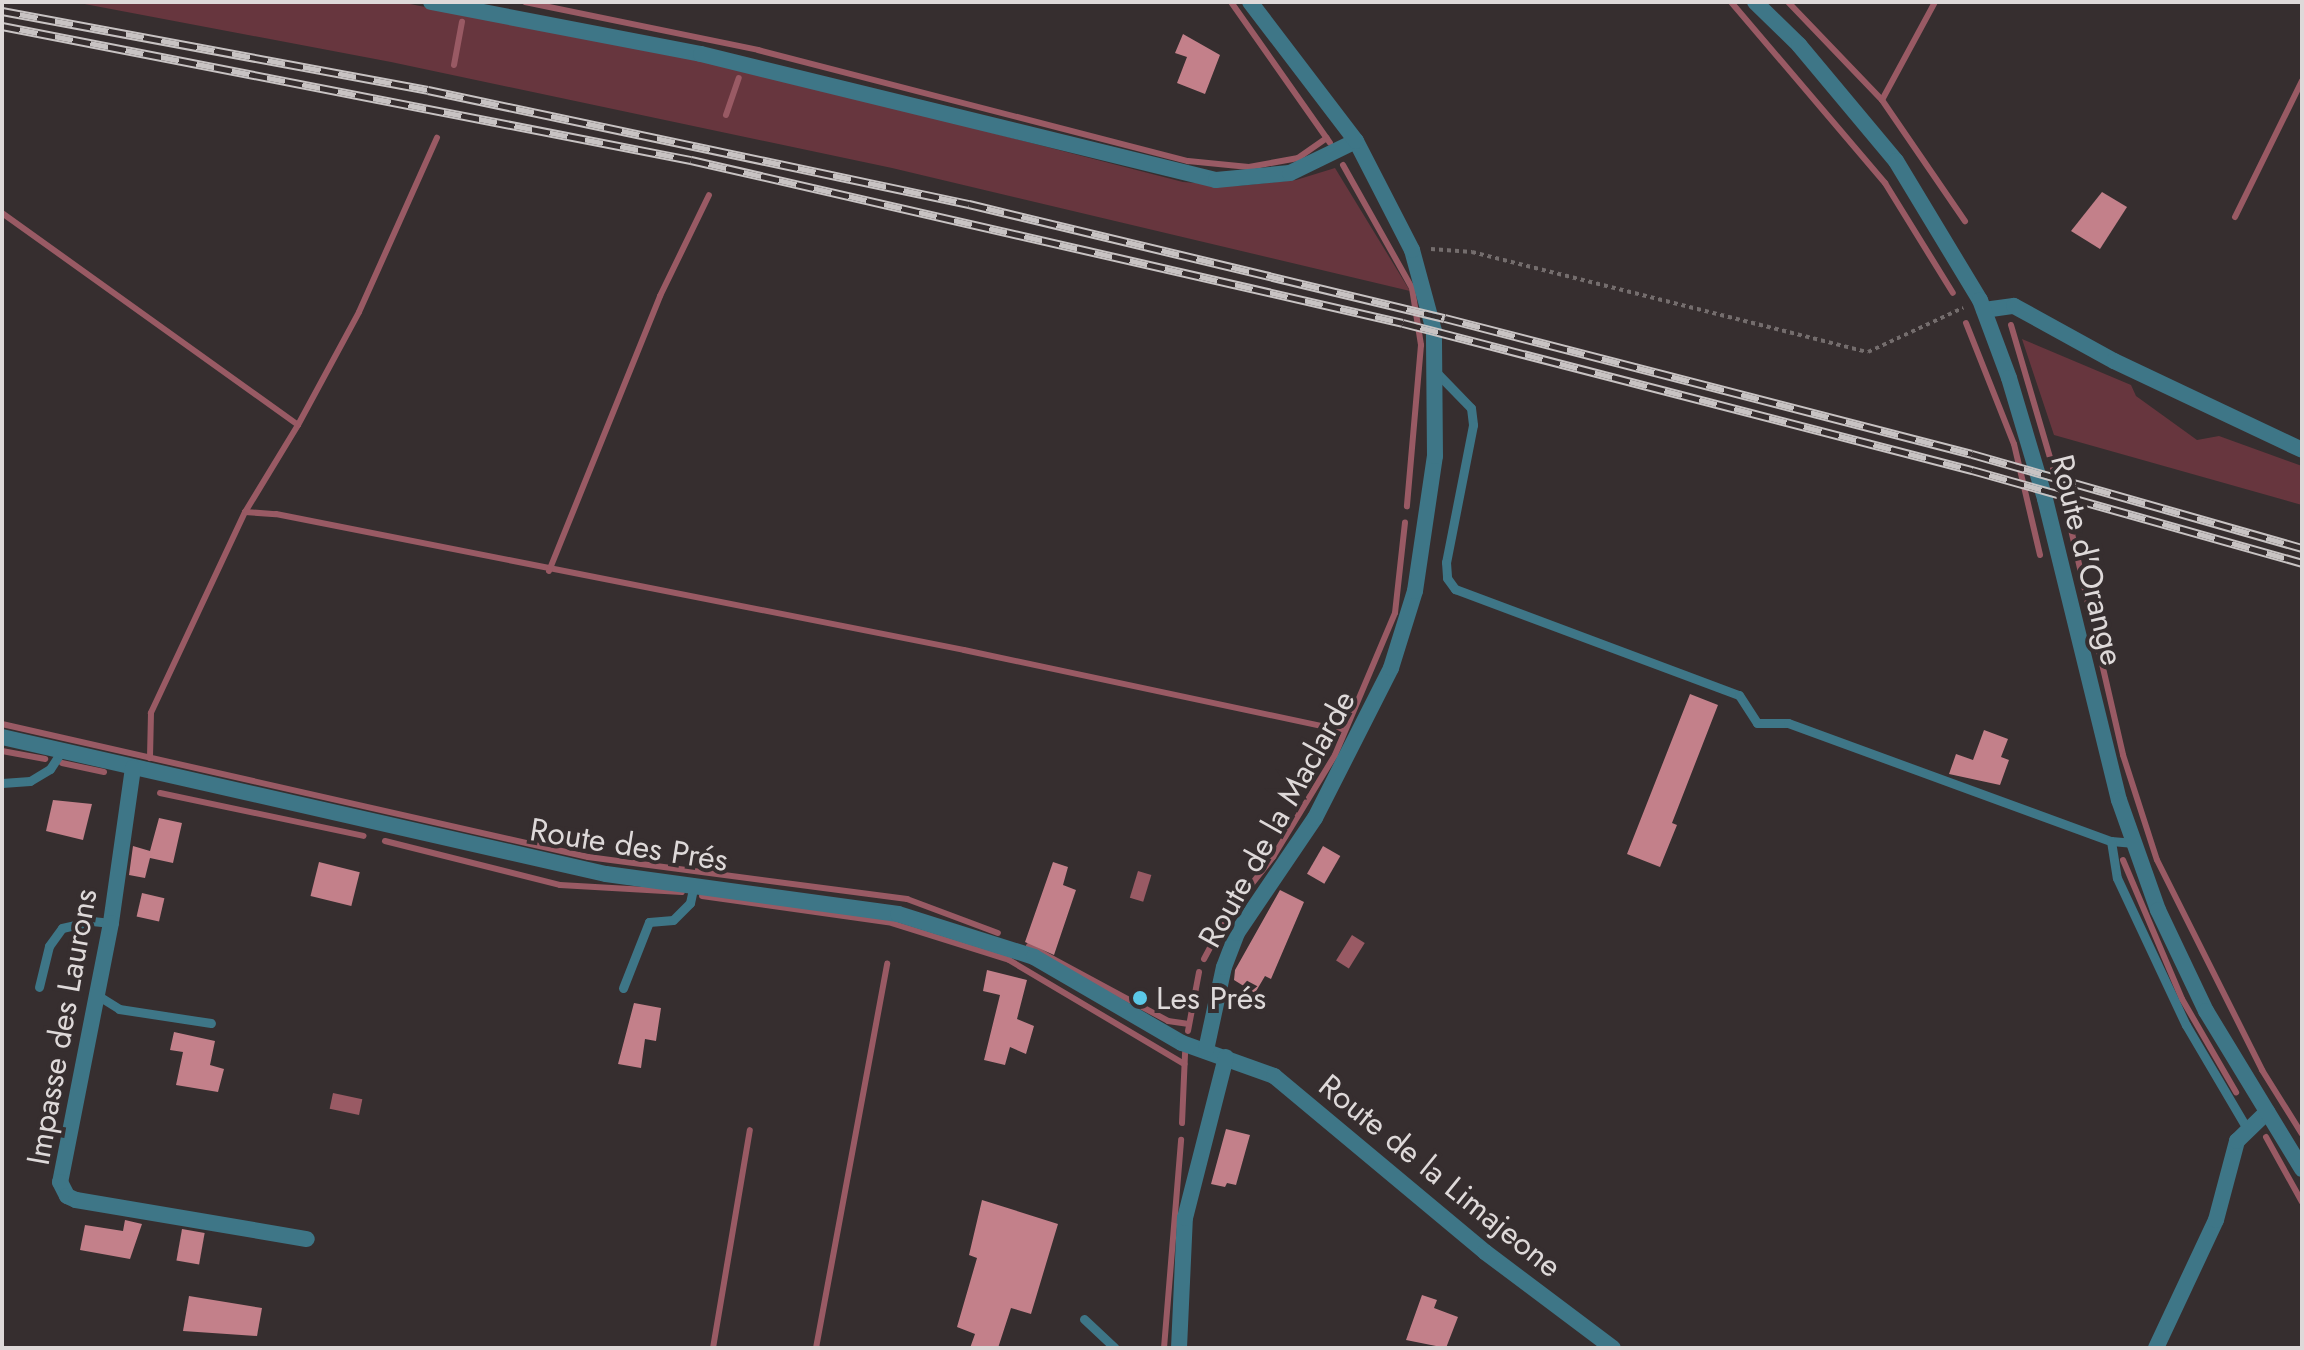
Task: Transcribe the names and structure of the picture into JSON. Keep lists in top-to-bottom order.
{
  "streets": {
    "street": [
      "Route d'Orange",
      "Route de la Maclarde",
      "Route des Prés",
      "Impasse des Laurons",
      "Route de la Limajeone"
    ]
  },
  "crossings": [
    ["Route de la Maclarde", "Route des Prés"],
    ["Route des Prés", "Impasse des Laurons"],
    ["Route des Prés", "Route de la Limajeone"]
  ],
  "places": ["Les Prés"]
}
